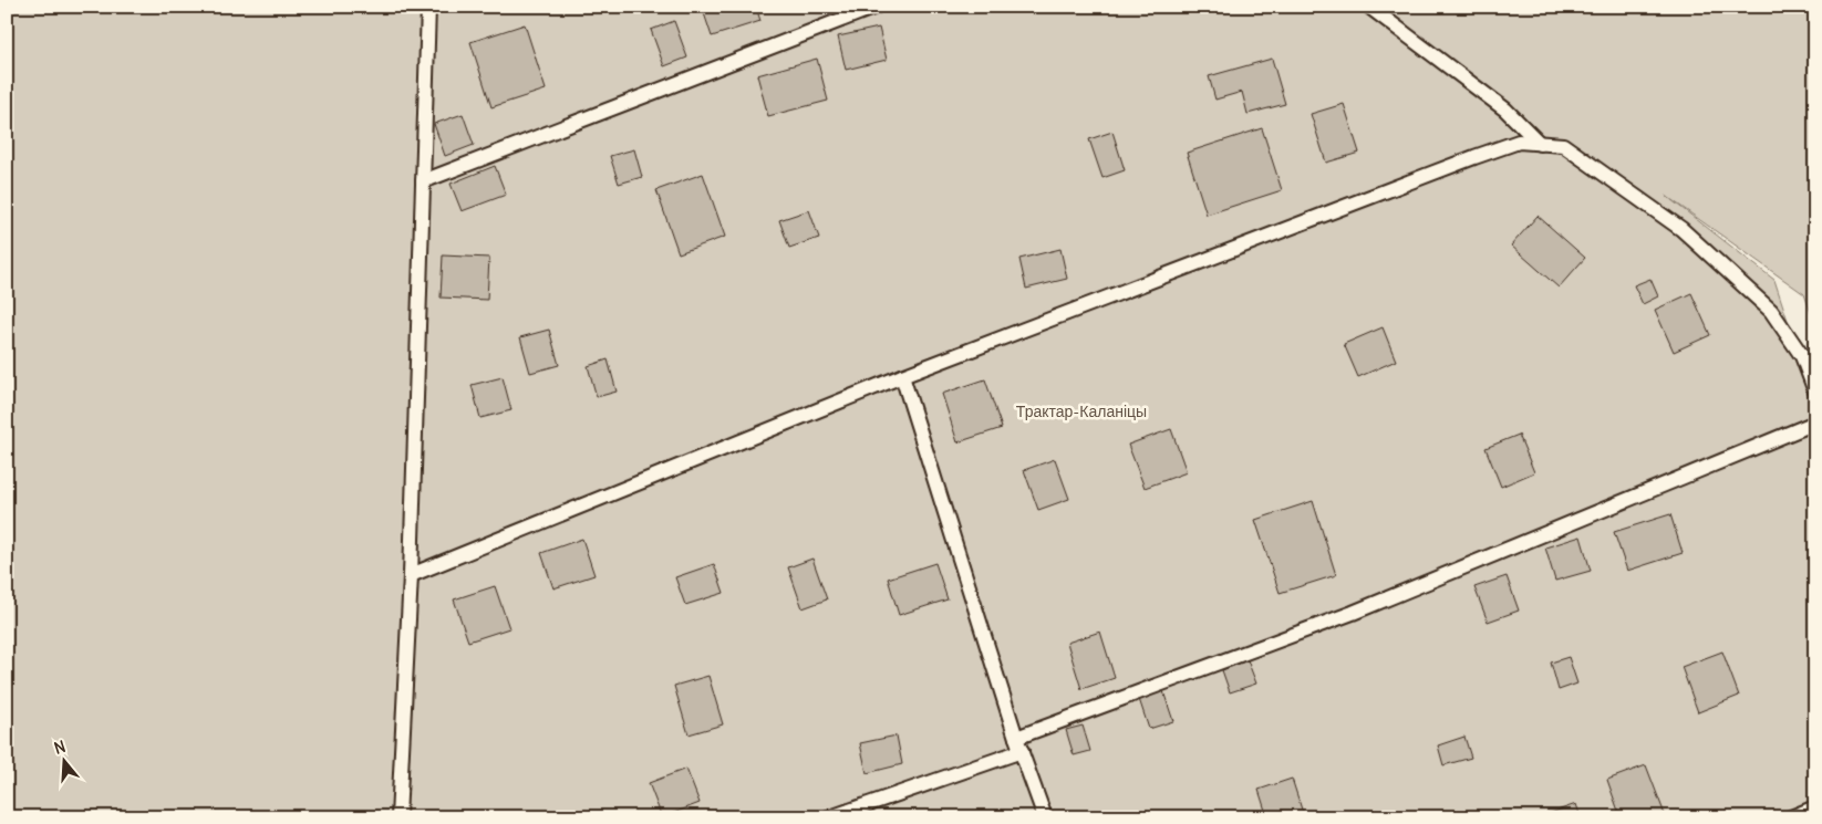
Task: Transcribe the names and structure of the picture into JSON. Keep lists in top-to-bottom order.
{
  "parks": ["Трактар-Каланіцы"],
  "north": "top"
}
